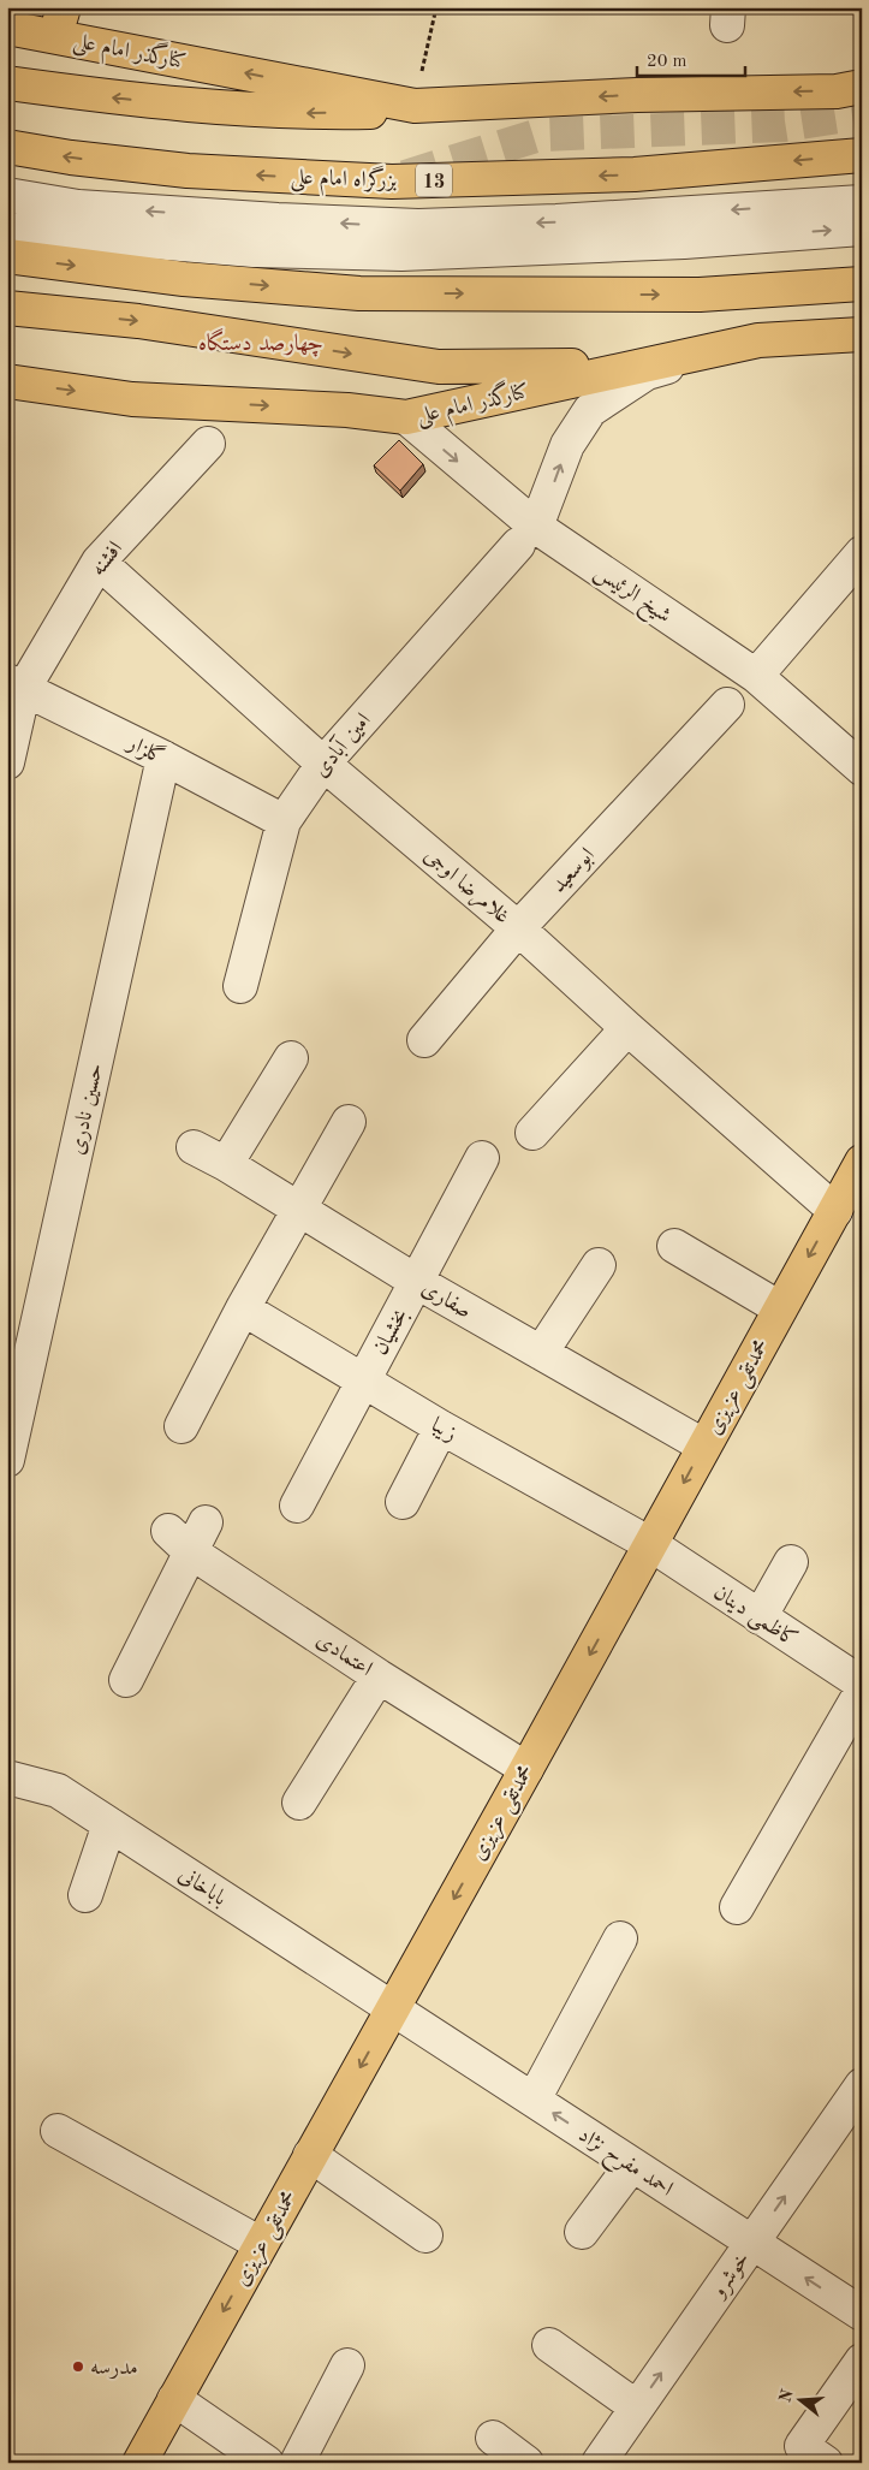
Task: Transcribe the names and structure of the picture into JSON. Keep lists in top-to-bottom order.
{
  "streets": {
    "main road": [
      "کنارگذر امام علی",
      "بزرگراه امام علی",
      "13",
      "محمدتقی عزیزی"
    ],
    "street": [
      "افشنه",
      "شیخ الرئیس",
      "امین آبادی",
      "گلزار",
      "ابوسعید",
      "غلامرضا اوجی",
      "حسین نادری",
      "صفاری",
      "بخشیان",
      "زیبا",
      "کاظمی دینان",
      "اعتمادی",
      "باباخانی",
      "احمد مفرح نژاد",
      "خوشرو"
    ]
  },
  "crossings": [
    ["کنارگذر امام علی", "شیخ الرئیس"],
    ["افشنه", "گلزار"],
    ["افشنه", "غلامرضا اوجی"],
    ["شیخ الرئیس", "امین آبادی"],
    ["امین آبادی", "گلزار"],
    ["امین آبادی", "غلامرضا اوجی"],
    ["گلزار", "حسین نادری"],
    ["ابوسعید", "غلامرضا اوجی"],
    ["غلامرضا اوجی", "محمدتقی عزیزی"],
    ["صفاری", "بخشیان"],
    ["صفاری", "محمدتقی عزیزی"],
    ["بخشیان", "زیبا"],
    ["محمدتقی عزیزی", "زیبا"],
    ["محمدتقی عزیزی", "کاظمی دینان"],
    ["محمدتقی عزیزی", "اعتمادی"],
    ["محمدتقی عزیزی", "باباخانی"],
    ["محمدتقی عزیزی", "احمد مفرح نژاد"],
    ["زیبا", "کاظمی دینان"],
    ["باباخانی", "احمد مفرح نژاد"],
    ["احمد مفرح نژاد", "خوشرو"]
  ],
  "one_way": ["محمدتقی عزیزی", "احمد مفرح نژاد"],
  "districts": ["چهارصد دستگاه"],
  "places": ["مدرسه"],
  "scale_bar": "20 m",
  "north": "left"
}
